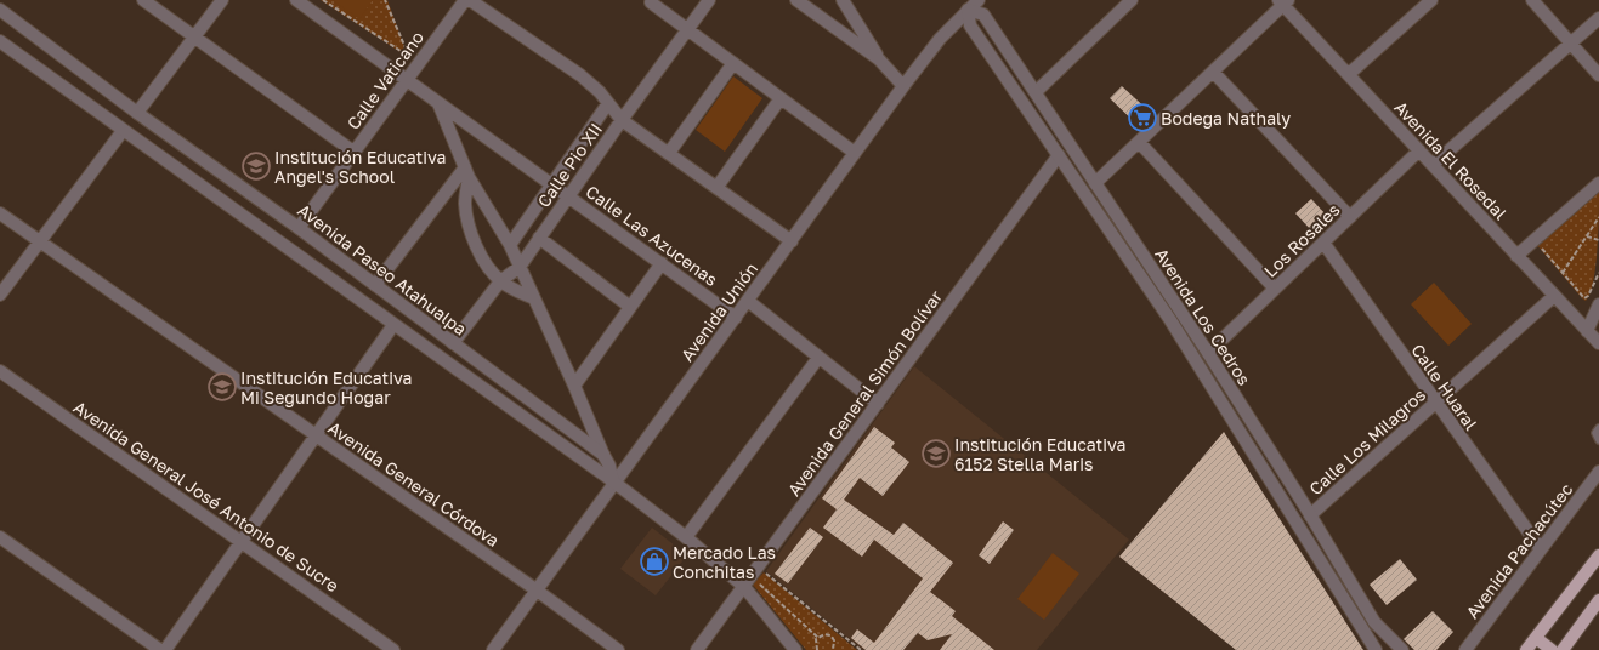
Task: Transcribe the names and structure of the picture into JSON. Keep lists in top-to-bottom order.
{
  "streets": {
    "street": [
      "Calle Vaticano",
      "Avenida El Rosedal",
      "Calle Pio XII",
      "Calle Las Azucenas",
      "Los Rosales",
      "Avenida Paseo Atahualpa",
      "Avenida Unión",
      "Avenida Los Cedros",
      "Calle Huaral",
      "Avenida General Simón Bolívar",
      "Calle Los Milagros",
      "Avenida General Córdova",
      "Avenida General José Antonio de Sucre",
      "Avenida Pachacútec"
    ]
  },
  "crossings": [
    ["Calle Vaticano", "Calle Las Azucenas"],
    ["Calle Vaticano", "Avenida Paseo Atahualpa"],
    ["Avenida El Rosedal", "Los Rosales"],
    ["Avenida El Rosedal", "Calle Los Milagros"],
    ["Calle Pio XII", "Calle Las Azucenas"],
    ["Calle Pio XII", "Avenida Paseo Atahualpa"],
    ["Calle Las Azucenas", "Avenida Unión"],
    ["Los Rosales", "Avenida Los Cedros"],
    ["Los Rosales", "Calle Huaral"],
    ["Avenida Unión", "Avenida Los Cedros"],
    ["Avenida Unión", "Avenida General Córdova"],
    ["Avenida Los Cedros", "Avenida General Simón Bolívar"],
    ["Avenida Los Cedros", "Calle Los Milagros"],
    ["Calle Huaral", "Calle Los Milagros"],
    ["Calle Huaral", "Avenida Pachacútec"]
  ],
  "places": {
    "supermarket": ["Bodega Nathaly"],
    "school or university": ["Institución Educativa Angel's School", "Institución Educativa Mi Segundo Hogar", "Institución Educativa 6152 Stella Maris"],
    "shop": ["Mercado Las Conchitas"]
  }
}
